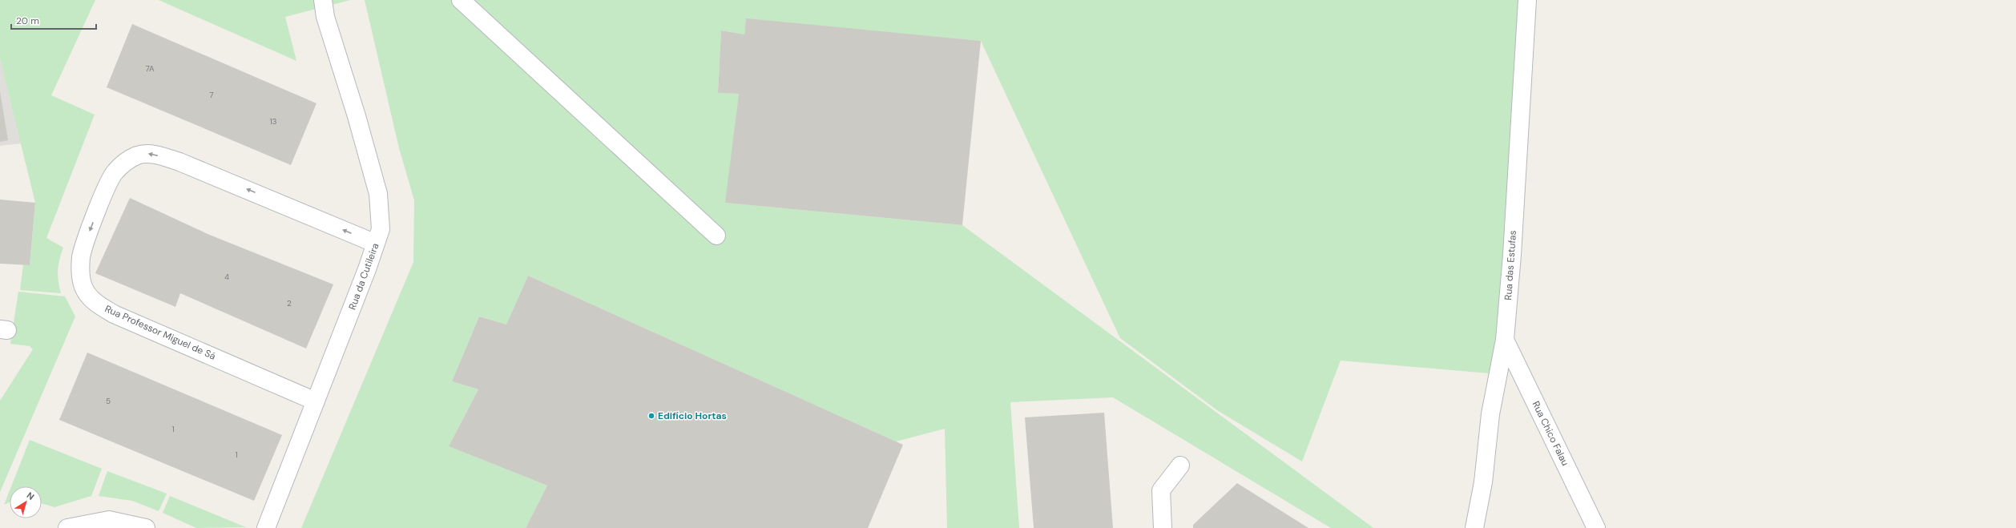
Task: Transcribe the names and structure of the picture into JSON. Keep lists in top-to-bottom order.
{
  "streets": {
    "street": [
      "Rua das Estufas",
      "Rua da Cutileira",
      "Rua Professor Miguel de Sá",
      "Rua Chico Falau"
    ]
  },
  "crossings": [
    ["Rua das Estufas", "Rua Chico Falau"],
    ["Rua da Cutileira", "Rua Professor Miguel de Sá"]
  ],
  "places": ["Edifício Hortas"],
  "house_numbers": [
    "7A",
    "7",
    "13",
    "4",
    "2",
    "5",
    "1",
    "1"
  ],
  "scale_bar": "20 m",
  "north": "top right"
}
